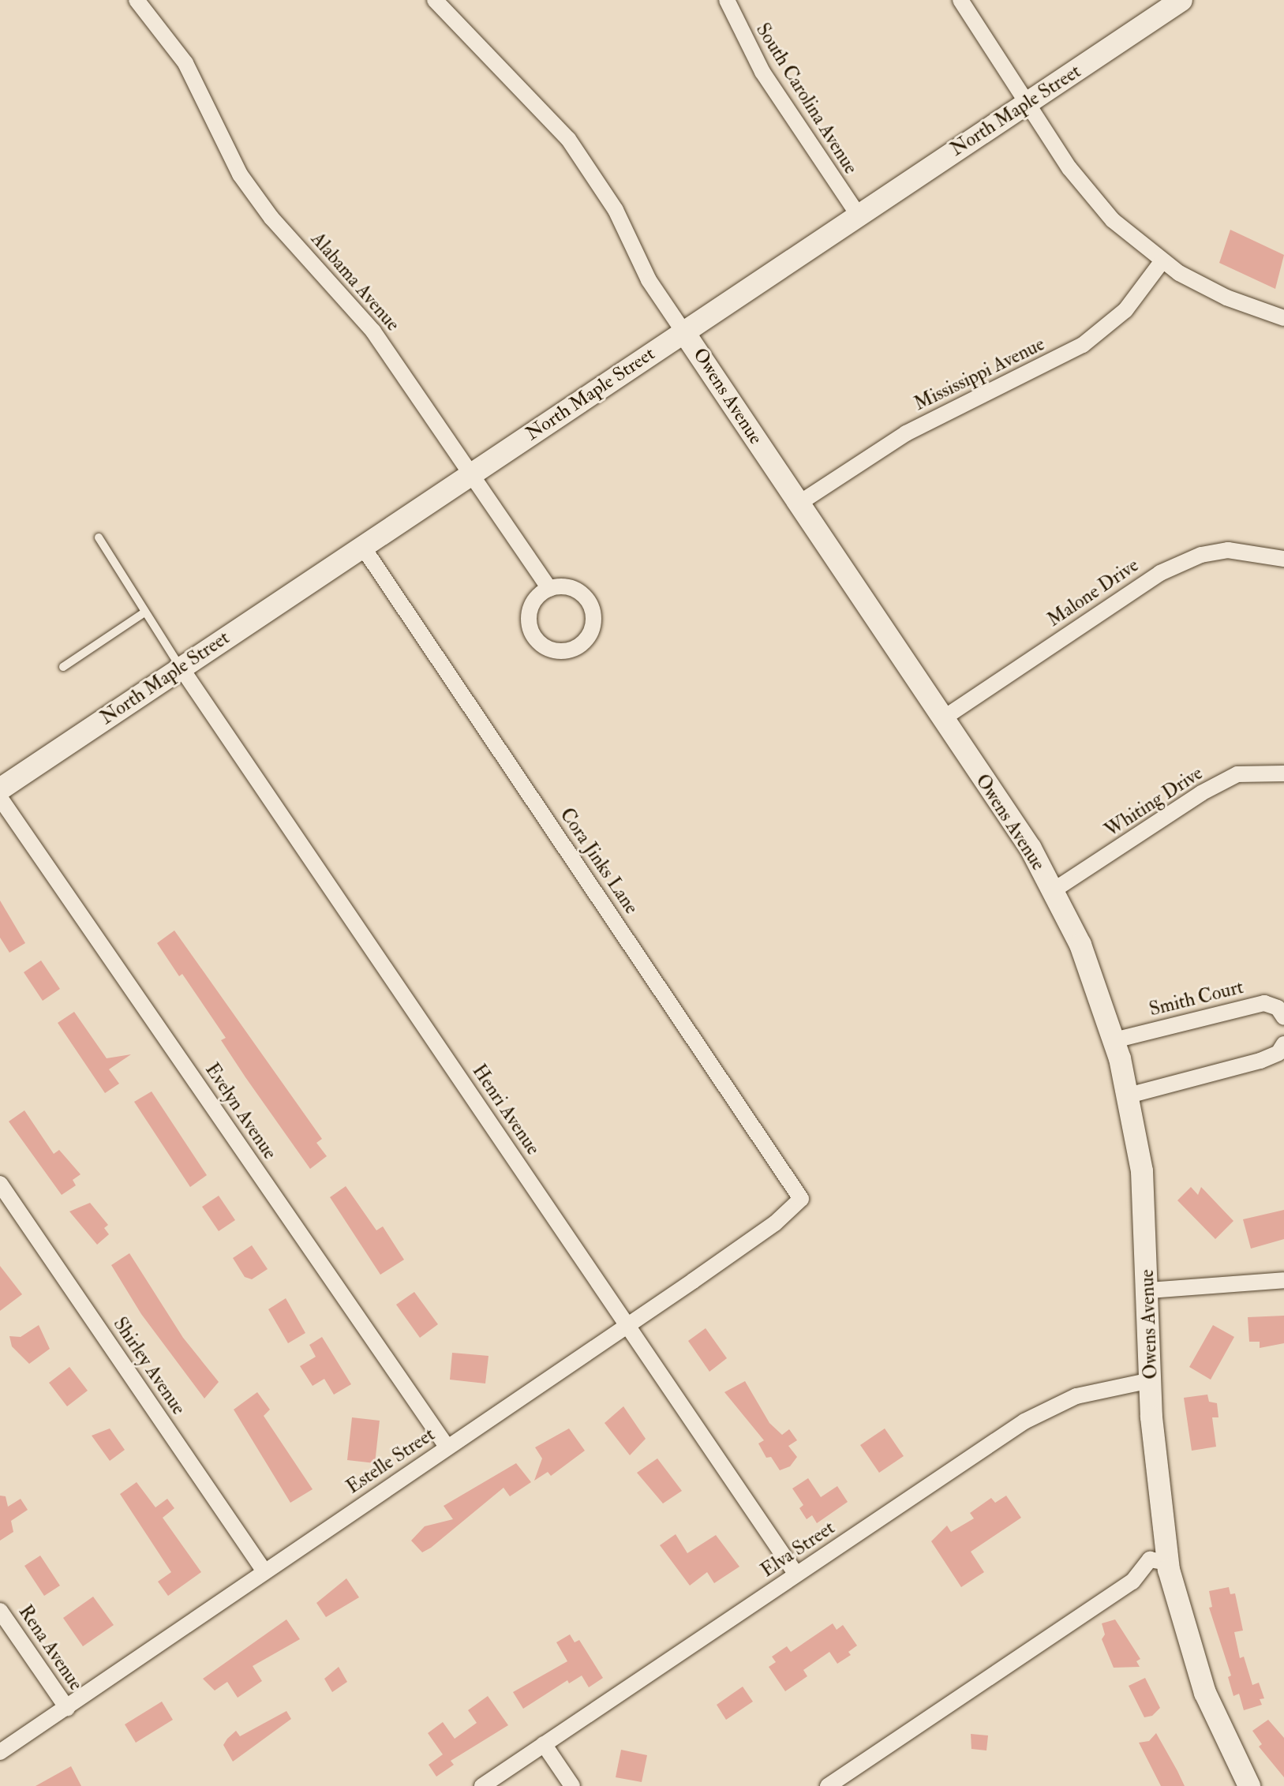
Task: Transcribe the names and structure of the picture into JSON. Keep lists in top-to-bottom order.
{
  "streets": {
    "street": [
      "South Carolina Avenue",
      "North Maple Street",
      "Alabama Avenue",
      "Mississippi Avenue",
      "Owens Avenue",
      "Malone Drive",
      "Whiting Drive",
      "Cora Jinks Lane",
      "Smith Court",
      "Henri Avenue",
      "Evelyn Avenue",
      "Shirley Avenue",
      "Estelle Street",
      "Elva Street",
      "Rena Avenue"
    ]
  },
  "crossings": [
    ["South Carolina Avenue", "North Maple Street"],
    ["North Maple Street", "Alabama Avenue"],
    ["North Maple Street", "Owens Avenue"],
    ["North Maple Street", "Cora Jinks Lane"],
    ["North Maple Street", "Henri Avenue"],
    ["Mississippi Avenue", "Owens Avenue"],
    ["Owens Avenue", "Malone Drive"],
    ["Owens Avenue", "Whiting Drive"],
    ["Owens Avenue", "Smith Court"],
    ["Owens Avenue", "Elva Street"],
    ["Cora Jinks Lane", "Estelle Street"],
    ["Henri Avenue", "Estelle Street"],
    ["Henri Avenue", "Elva Street"],
    ["Evelyn Avenue", "Estelle Street"],
    ["Shirley Avenue", "Estelle Street"],
    ["Estelle Street", "Rena Avenue"]
  ]
}
